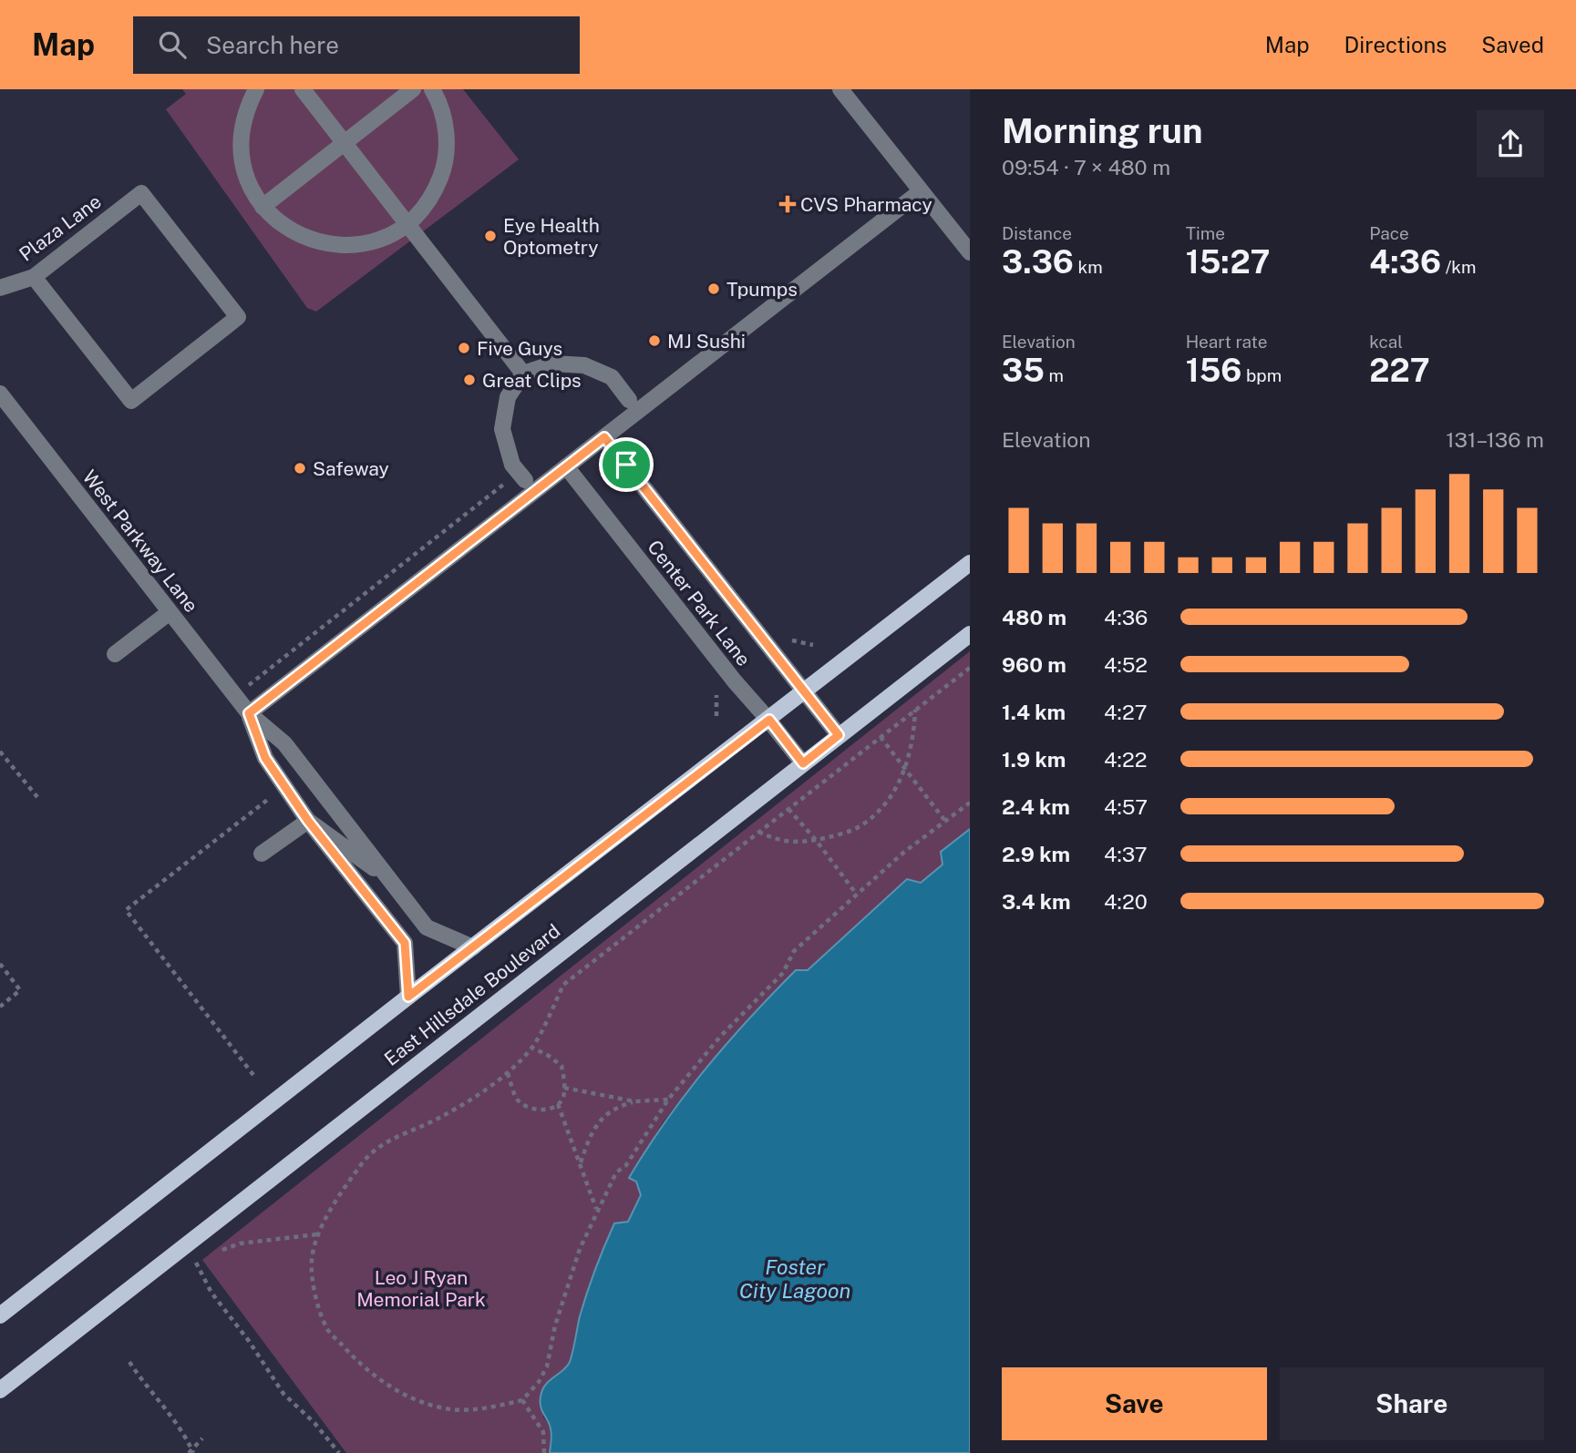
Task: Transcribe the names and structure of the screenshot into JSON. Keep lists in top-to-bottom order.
{
  "streets": {
    "main road": ["East Hillsdale Boulevard"],
    "street": ["Plaza Lane", "West Parkway Lane", "Center Park Lane"]
  },
  "crossings": [
    ["West Parkway Lane", "East Hillsdale Boulevard"],
    ["Center Park Lane", "East Hillsdale Boulevard"]
  ],
  "water": ["Foster City Lagoon"],
  "parks": ["Leo J Ryan Memorial Park"],
  "places": {
    "health": ["CVS Pharmacy"],
    "other": [
      "Eye Health Optometry",
      "Tpumps",
      "MJ Sushi",
      "Five Guys",
      "Great Clips",
      "Safeway"
    ]
  },
  "page": {
    "header": "Map",
    "search": "Search here",
    "nav": ["Map", "Directions", "Saved"],
    "heading": ["Morning run", "09:54 · 7 × 480 m"],
    "stats": [
      ["Distance", "3.36 km"],
      ["Time", "15:27"],
      ["Pace", "4:36 /km"],
      ["Elevation", "35 m"],
      ["Heart rate", "156 bpm"],
      ["kcal", "227"]
    ],
    "chart": ["Elevation", "131–136 m"],
    "list": [
      {
        "name": "480 m",
        "note": "4:36"
      },
      {
        "name": "960 m",
        "note": "4:52"
      },
      {
        "name": "1.4 km",
        "note": "4:27"
      },
      {
        "name": "1.9 km",
        "note": "4:22"
      },
      {
        "name": "2.4 km",
        "note": "4:57"
      },
      {
        "name": "2.9 km",
        "note": "4:37"
      },
      {
        "name": "3.4 km",
        "note": "4:20"
      }
    ],
    "buttons": ["Save", "Share"]
  }
}
